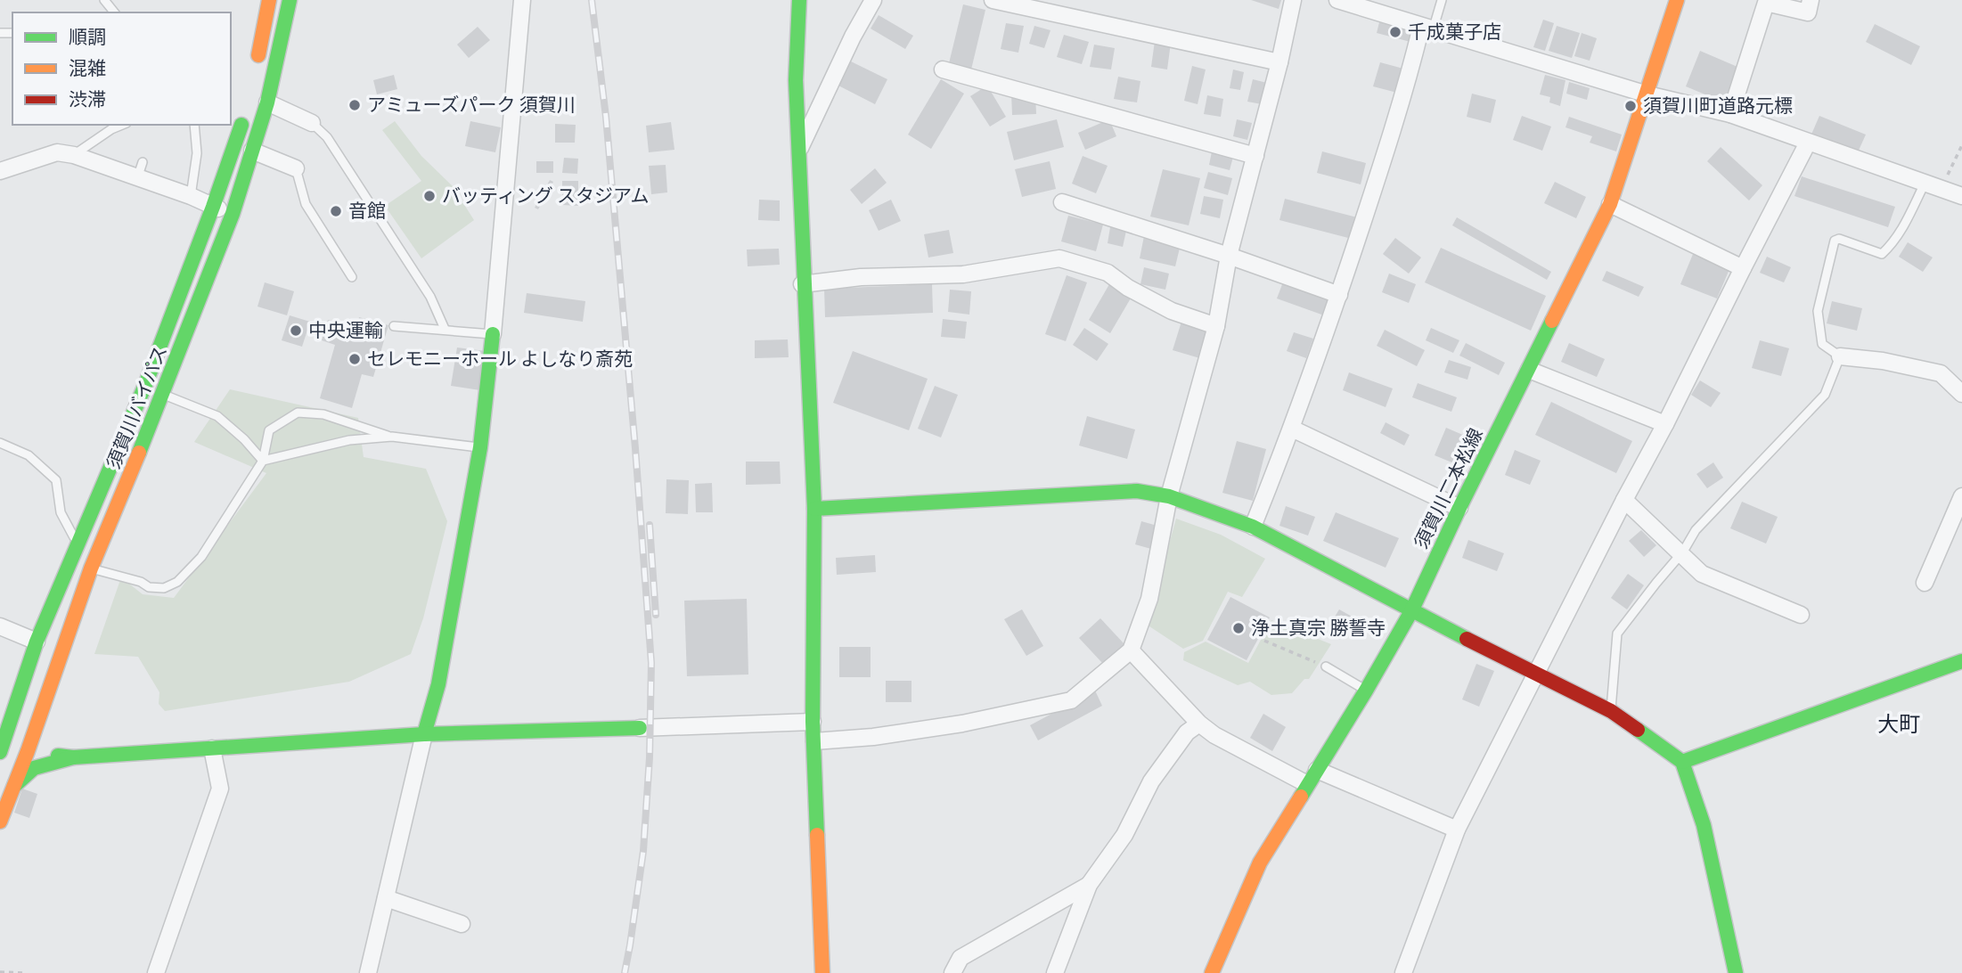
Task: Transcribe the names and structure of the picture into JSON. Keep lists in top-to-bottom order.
{
  "streets": {
    "main road": ["須賀川バイパス", "須賀川二本松線"]
  },
  "districts": ["大町"],
  "places": [
    "千成菓子店",
    "アミューズパーク 須賀川",
    "須賀川町道路元標",
    "バッティング スタジアム",
    "音館",
    "中央運輸",
    "セレモニーホール よしなり斎苑",
    "浄土真宗 勝誓寺"
  ],
  "legend": ["順調", "混雑", "渋滞"]
}
